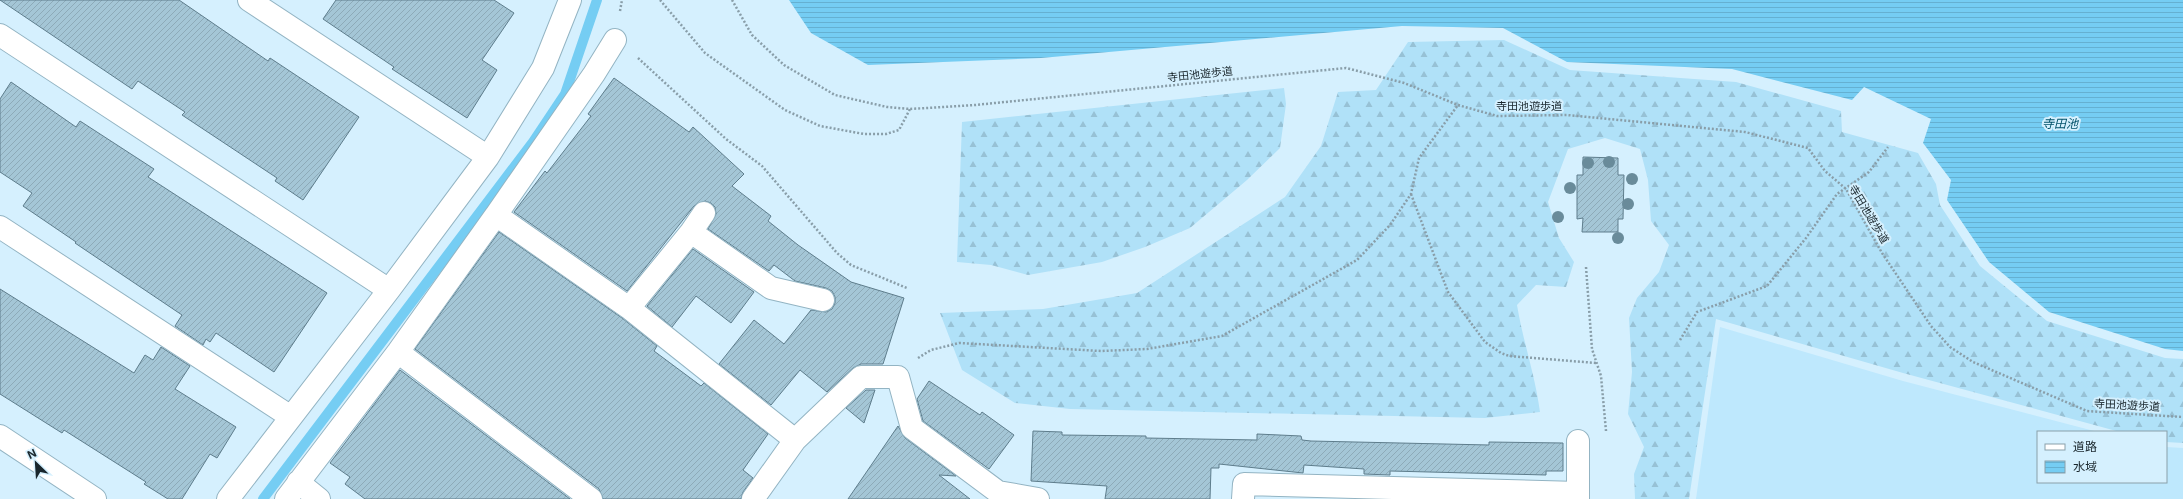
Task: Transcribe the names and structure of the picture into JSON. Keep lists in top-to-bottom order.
{
  "streets": {
    "path": ["寺田池遊歩道"]
  },
  "water": ["寺田池"],
  "legend": ["道路", "水域"],
  "north": "top left"
}
